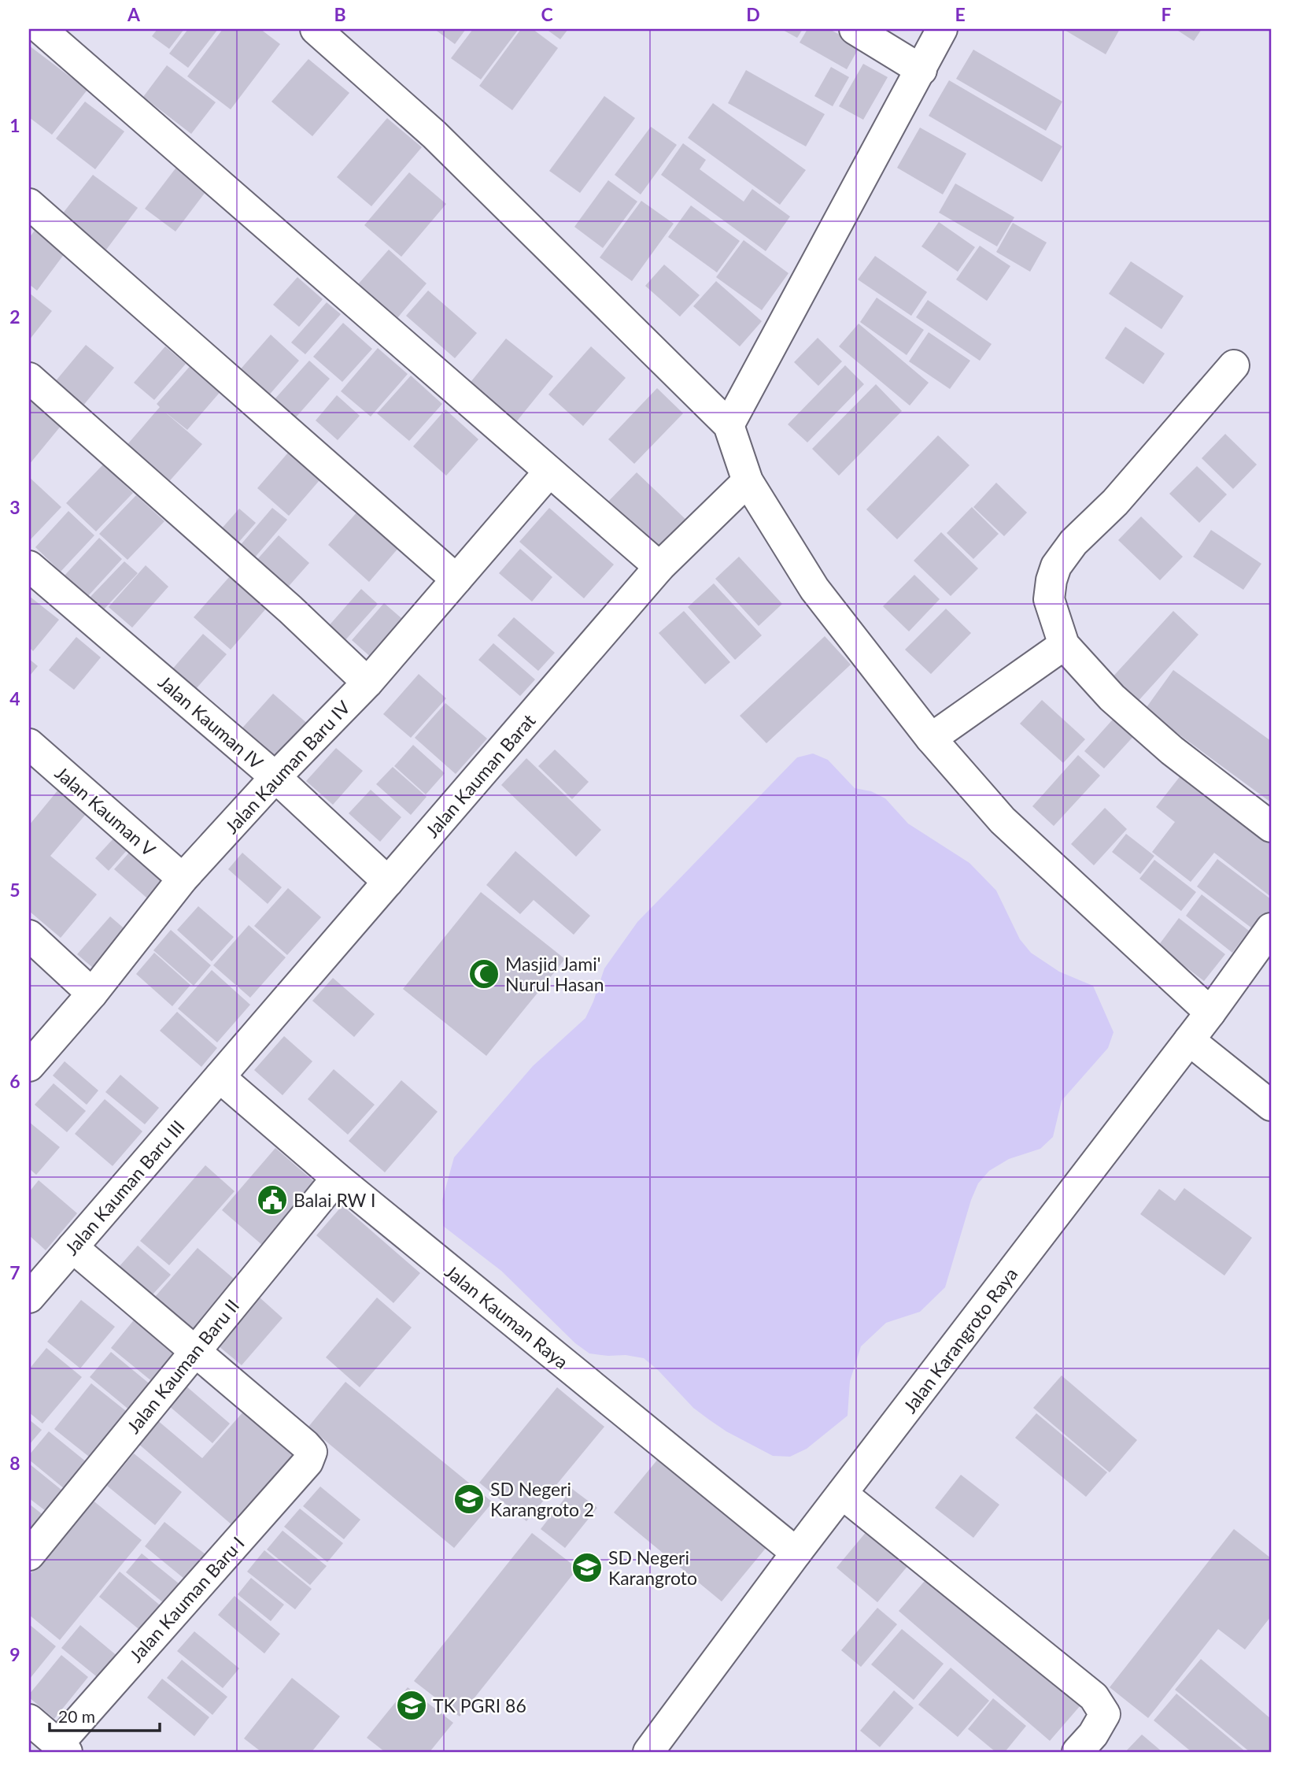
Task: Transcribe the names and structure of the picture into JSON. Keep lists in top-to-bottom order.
{
  "streets": {
    "street": [
      "Jalan Kauman IV",
      "Jalan Kauman Baru IV",
      "Jalan Kauman Barat",
      "Jalan Kauman V",
      "Jalan Kauman Baru III",
      "Jalan Kauman Raya",
      "Jalan Karangroto Raya",
      "Jalan Kauman Baru II",
      "Jalan Kauman Baru I"
    ]
  },
  "crossings": [
    ["Jalan Kauman IV", "Jalan Kauman Baru IV"],
    ["Jalan Kauman IV", "Jalan Kauman Barat"],
    ["Jalan Kauman Baru IV", "Jalan Kauman V"],
    ["Jalan Kauman Barat", "Jalan Kauman Baru III"],
    ["Jalan Kauman Barat", "Jalan Kauman Raya"],
    ["Jalan Kauman Baru III", "Jalan Kauman Raya"],
    ["Jalan Kauman Raya", "Jalan Karangroto Raya"],
    ["Jalan Kauman Raya", "Jalan Kauman Baru II"],
    ["Jalan Kauman Baru II", "Jalan Kauman Baru I"]
  ],
  "places": {
    "mosque": ["Masjid Jami' Nurul Hasan"],
    "public building": ["Balai RW I"],
    "school or university": ["SD Negeri Karangroto 2", "SD Negeri Karangroto", "TK PGRI 86"]
  },
  "scale_bar": "20 m",
  "grid": {
    "columns": [
      "A",
      "B",
      "C",
      "D",
      "E",
      "F"
    ],
    "rows": [
      "1",
      "2",
      "3",
      "4",
      "5",
      "6",
      "7",
      "8",
      "9"
    ]
  }
}
